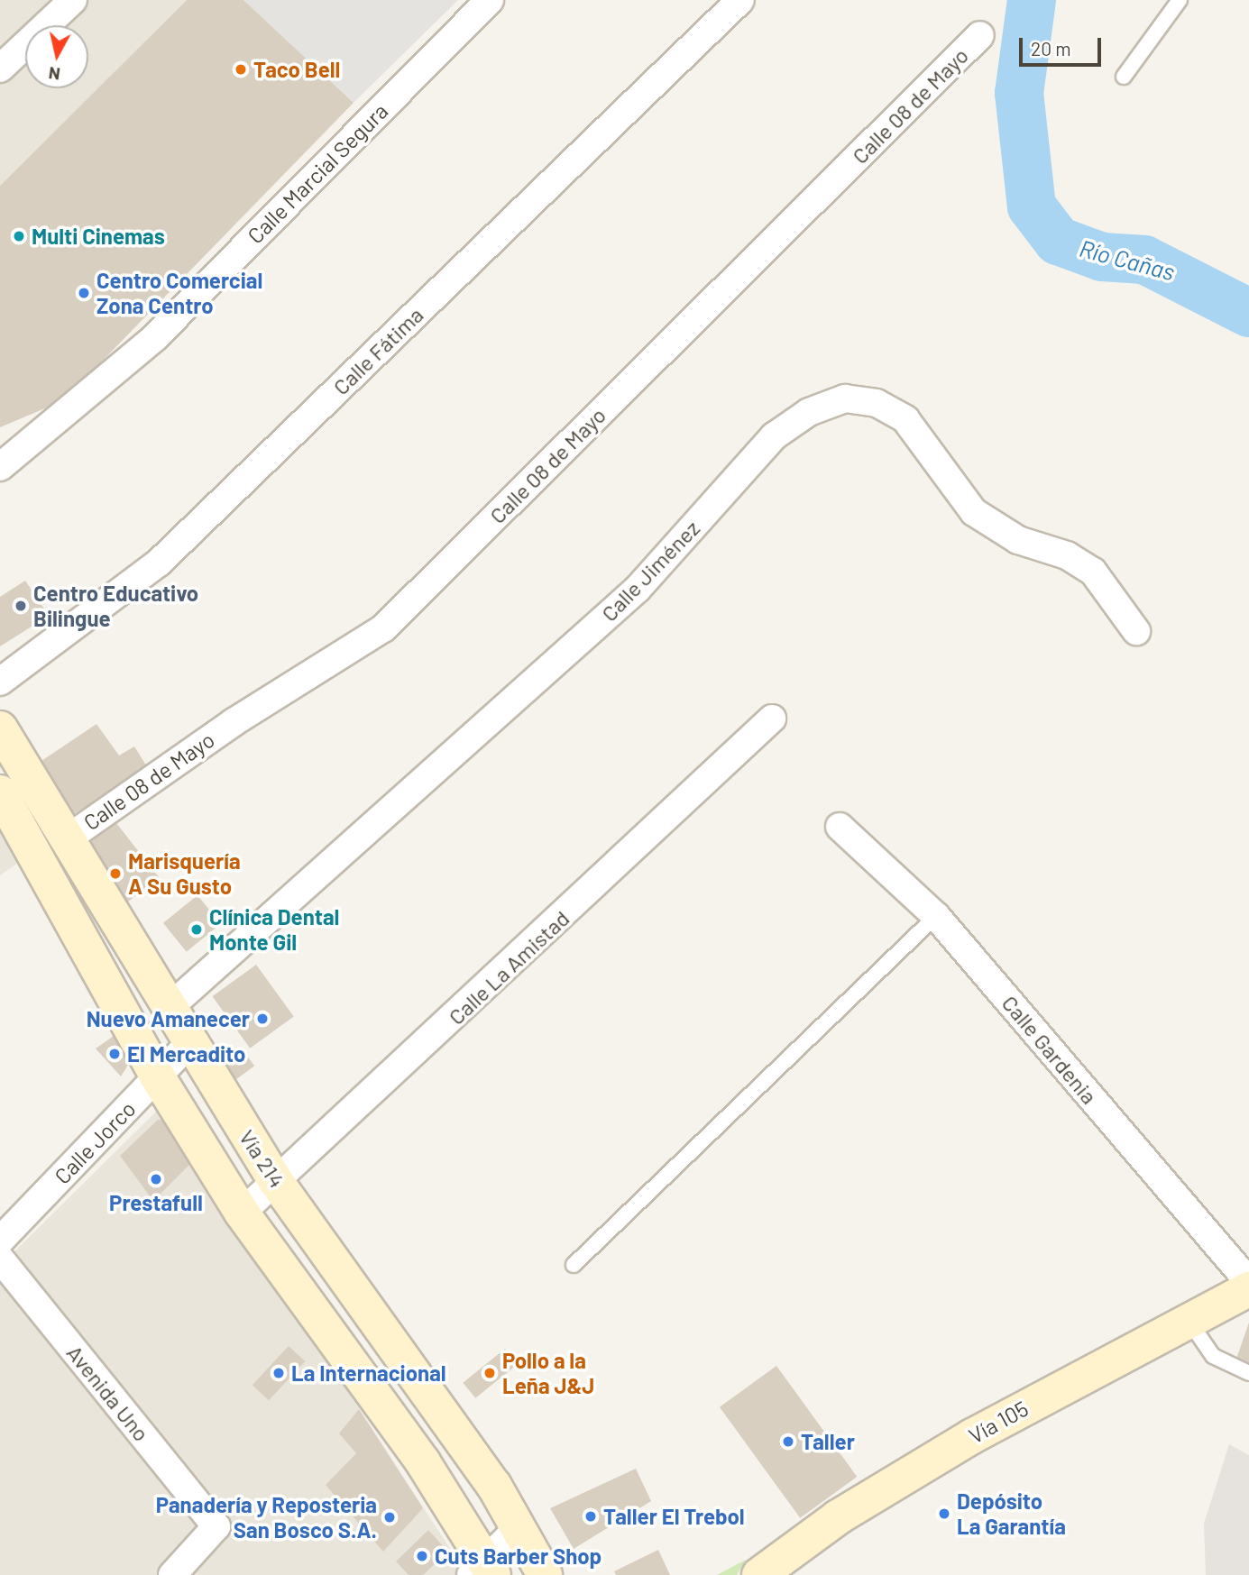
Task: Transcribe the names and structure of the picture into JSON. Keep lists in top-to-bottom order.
{
  "streets": {
    "main road": ["Vía 214", "Vía 105"],
    "street": [
      "Calle 08 de Mayo",
      "Calle Marcial Segura",
      "Calle Fátima",
      "Calle Jiménez",
      "Calle La Amistad",
      "Calle Gardenia",
      "Calle Jorco",
      "Avenida Uno"
    ]
  },
  "crossings": [
    ["Calle 08 de Mayo", "Vía 214"],
    ["Calle Jiménez", "Vía 214"],
    ["Calle La Amistad", "Vía 214"],
    ["Calle Jorco", "Vía 214"]
  ],
  "water": ["Río Cañas"],
  "places": [
    "Taco Bell",
    "Multi Cinemas",
    "Centro Comercial Zona Centro",
    "Centro Educativo Bilingue",
    "Marisquería A Su Gusto",
    "Clínica Dental Monte Gil",
    "Nuevo Amanecer",
    "El Mercadito",
    "Prestafull",
    "La Internacional",
    "Pollo a la Leña J&J",
    "Taller",
    "Depósito La Garantía",
    "Taller El Trebol",
    "Panadería y Reposteria San Bosco S.A.",
    "Cuts Barber Shop"
  ],
  "scale_bar": "20 m",
  "north": "bottom"
}
